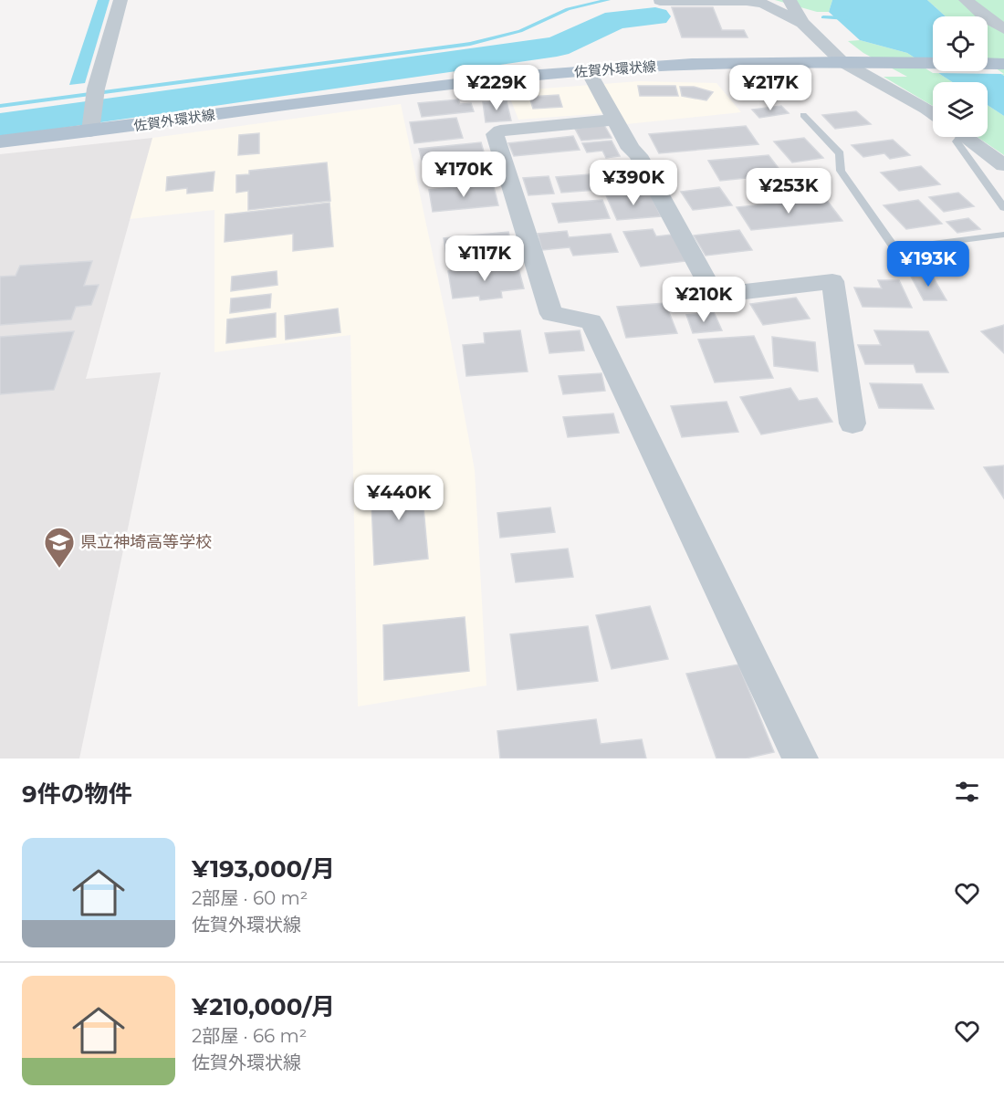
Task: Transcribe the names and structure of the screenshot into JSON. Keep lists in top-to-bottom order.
{
  "streets": {
    "main road": ["佐賀外環状線"]
  },
  "places": {
    "school or university": ["県立神埼高等学校"]
  },
  "page": {
    "price": [
      "¥229K",
      "¥217K",
      "¥170K",
      "¥390K",
      "¥253K",
      "¥117K",
      "¥193K",
      "¥210K",
      "¥440K"
    ],
    "heading": "9件の物件",
    "list": [
      {
        "name": "¥193,000/月",
        "note": "2部屋 · 60 m² · 佐賀外環状線"
      },
      {
        "name": "¥210,000/月",
        "note": "2部屋 · 66 m² · 佐賀外環状線"
      }
    ]
  }
}
